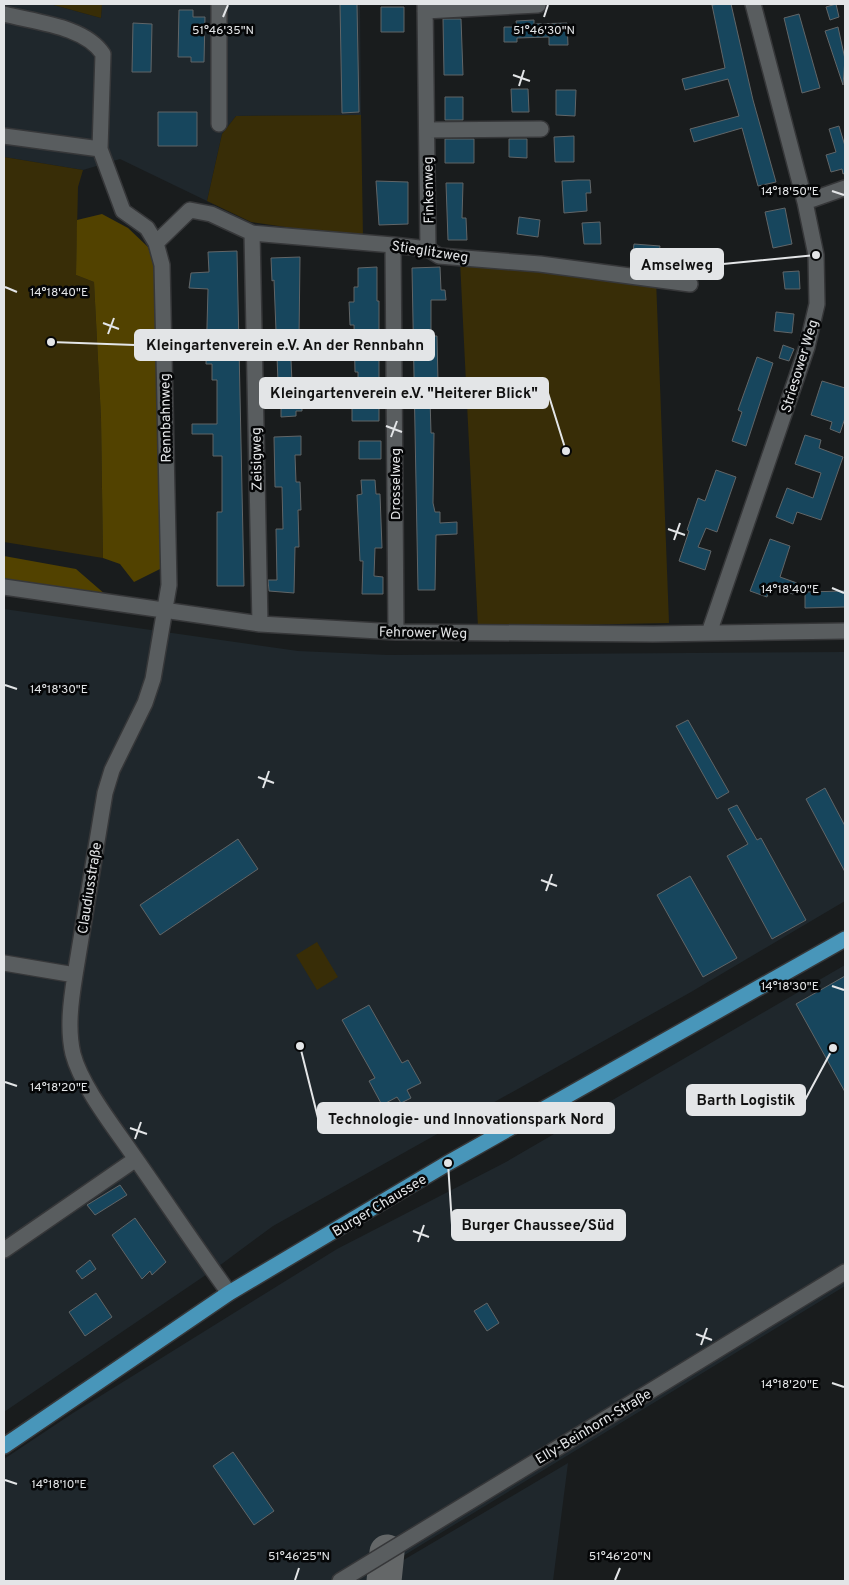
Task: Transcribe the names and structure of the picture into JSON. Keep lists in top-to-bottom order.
{
  "streets": {
    "main road": ["Burger Chaussee"],
    "street": [
      "Finkenweg",
      "Stieglitzweg",
      "Striesower Weg",
      "Rennbahnweg",
      "Zeisigweg",
      "Drosselweg",
      "Fehrower Weg",
      "Claudiusstraße",
      "Elly-Beinhorn-Straße"
    ]
  },
  "crossings": [
    ["Finkenweg", "Stieglitzweg"],
    ["Stieglitzweg", "Rennbahnweg"],
    ["Stieglitzweg", "Zeisigweg"],
    ["Stieglitzweg", "Drosselweg"],
    ["Striesower Weg", "Fehrower Weg"],
    ["Rennbahnweg", "Fehrower Weg"],
    ["Rennbahnweg", "Claudiusstraße"],
    ["Zeisigweg", "Fehrower Weg"],
    ["Drosselweg", "Fehrower Weg"],
    ["Fehrower Weg", "Claudiusstraße"],
    ["Claudiusstraße", "Burger Chaussee"]
  ],
  "places": [
    "Amselweg",
    "Kleingartenverein e.V. An der Rennbahn",
    "Kleingartenverein e.V. \"Heiterer Blick\"",
    "Technologie- und Innovationspark Nord",
    "Barth Logistik",
    "Burger Chaussee/Süd"
  ],
  "coordinates": [
    "51°46'35\"N",
    "51°46'30\"N",
    "14°18'50\"E",
    "14°18'40\"E",
    "14°18'30\"E",
    "14°18'20\"E",
    "14°18'10\"E",
    "51°46'25\"N",
    "51°46'20\"N"
  ]
}
